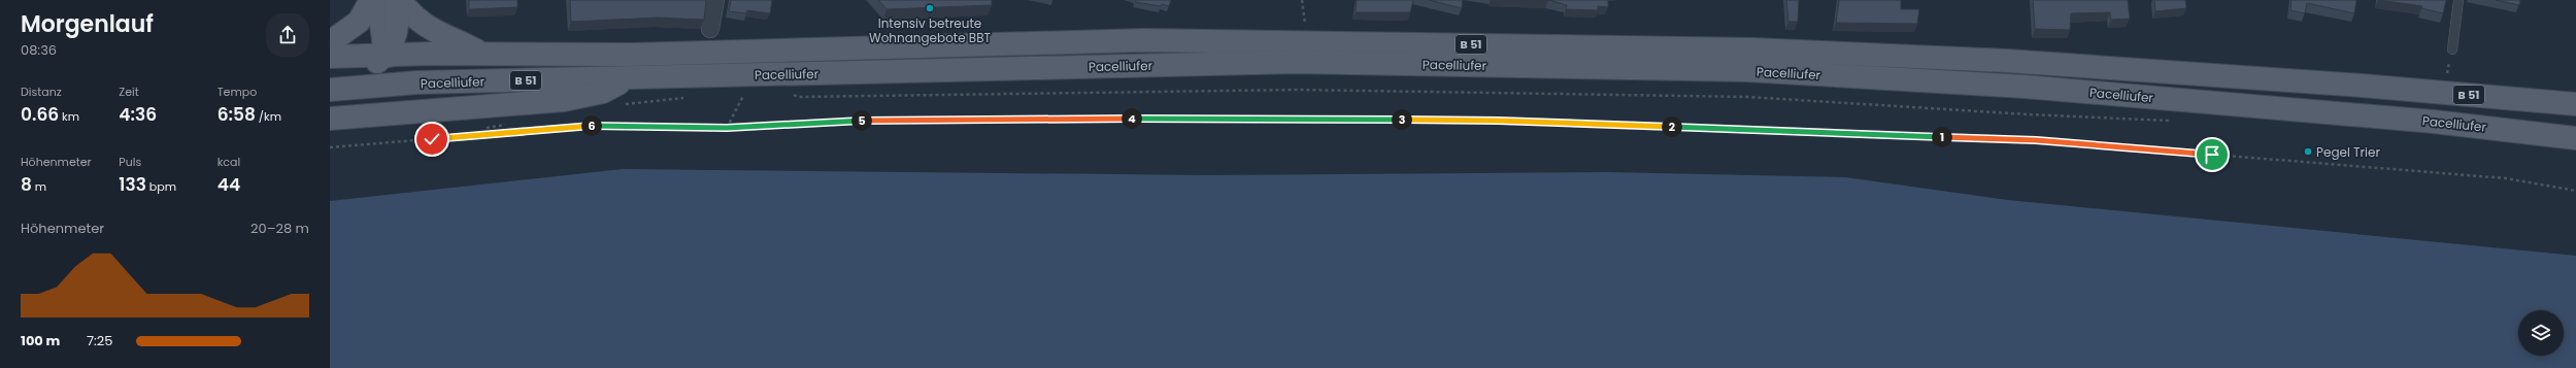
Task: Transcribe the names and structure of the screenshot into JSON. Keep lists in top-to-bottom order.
{
  "streets": {
    "main road": ["B 51", "Pacelliufer"]
  },
  "places": ["Intensiv betreute Wohnangebote BBT", "Pegel Trier"],
  "page": {
    "heading": ["Morgenlauf", "08:36"],
    "stats": [
      ["Distanz", "0.66 km"],
      ["Zeit", "4:36"],
      ["Tempo", "6:58 /km"],
      ["Höhenmeter", "8 m"],
      ["Puls", "133 bpm"],
      ["kcal", "44"]
    ],
    "pins": [
      "4",
      "3",
      "5",
      "6",
      "2",
      "1"
    ],
    "chart": ["Höhenmeter", "20–28 m"],
    "list": [
      {
        "name": "100 m",
        "note": "7:25"
      }
    ]
  }
}
